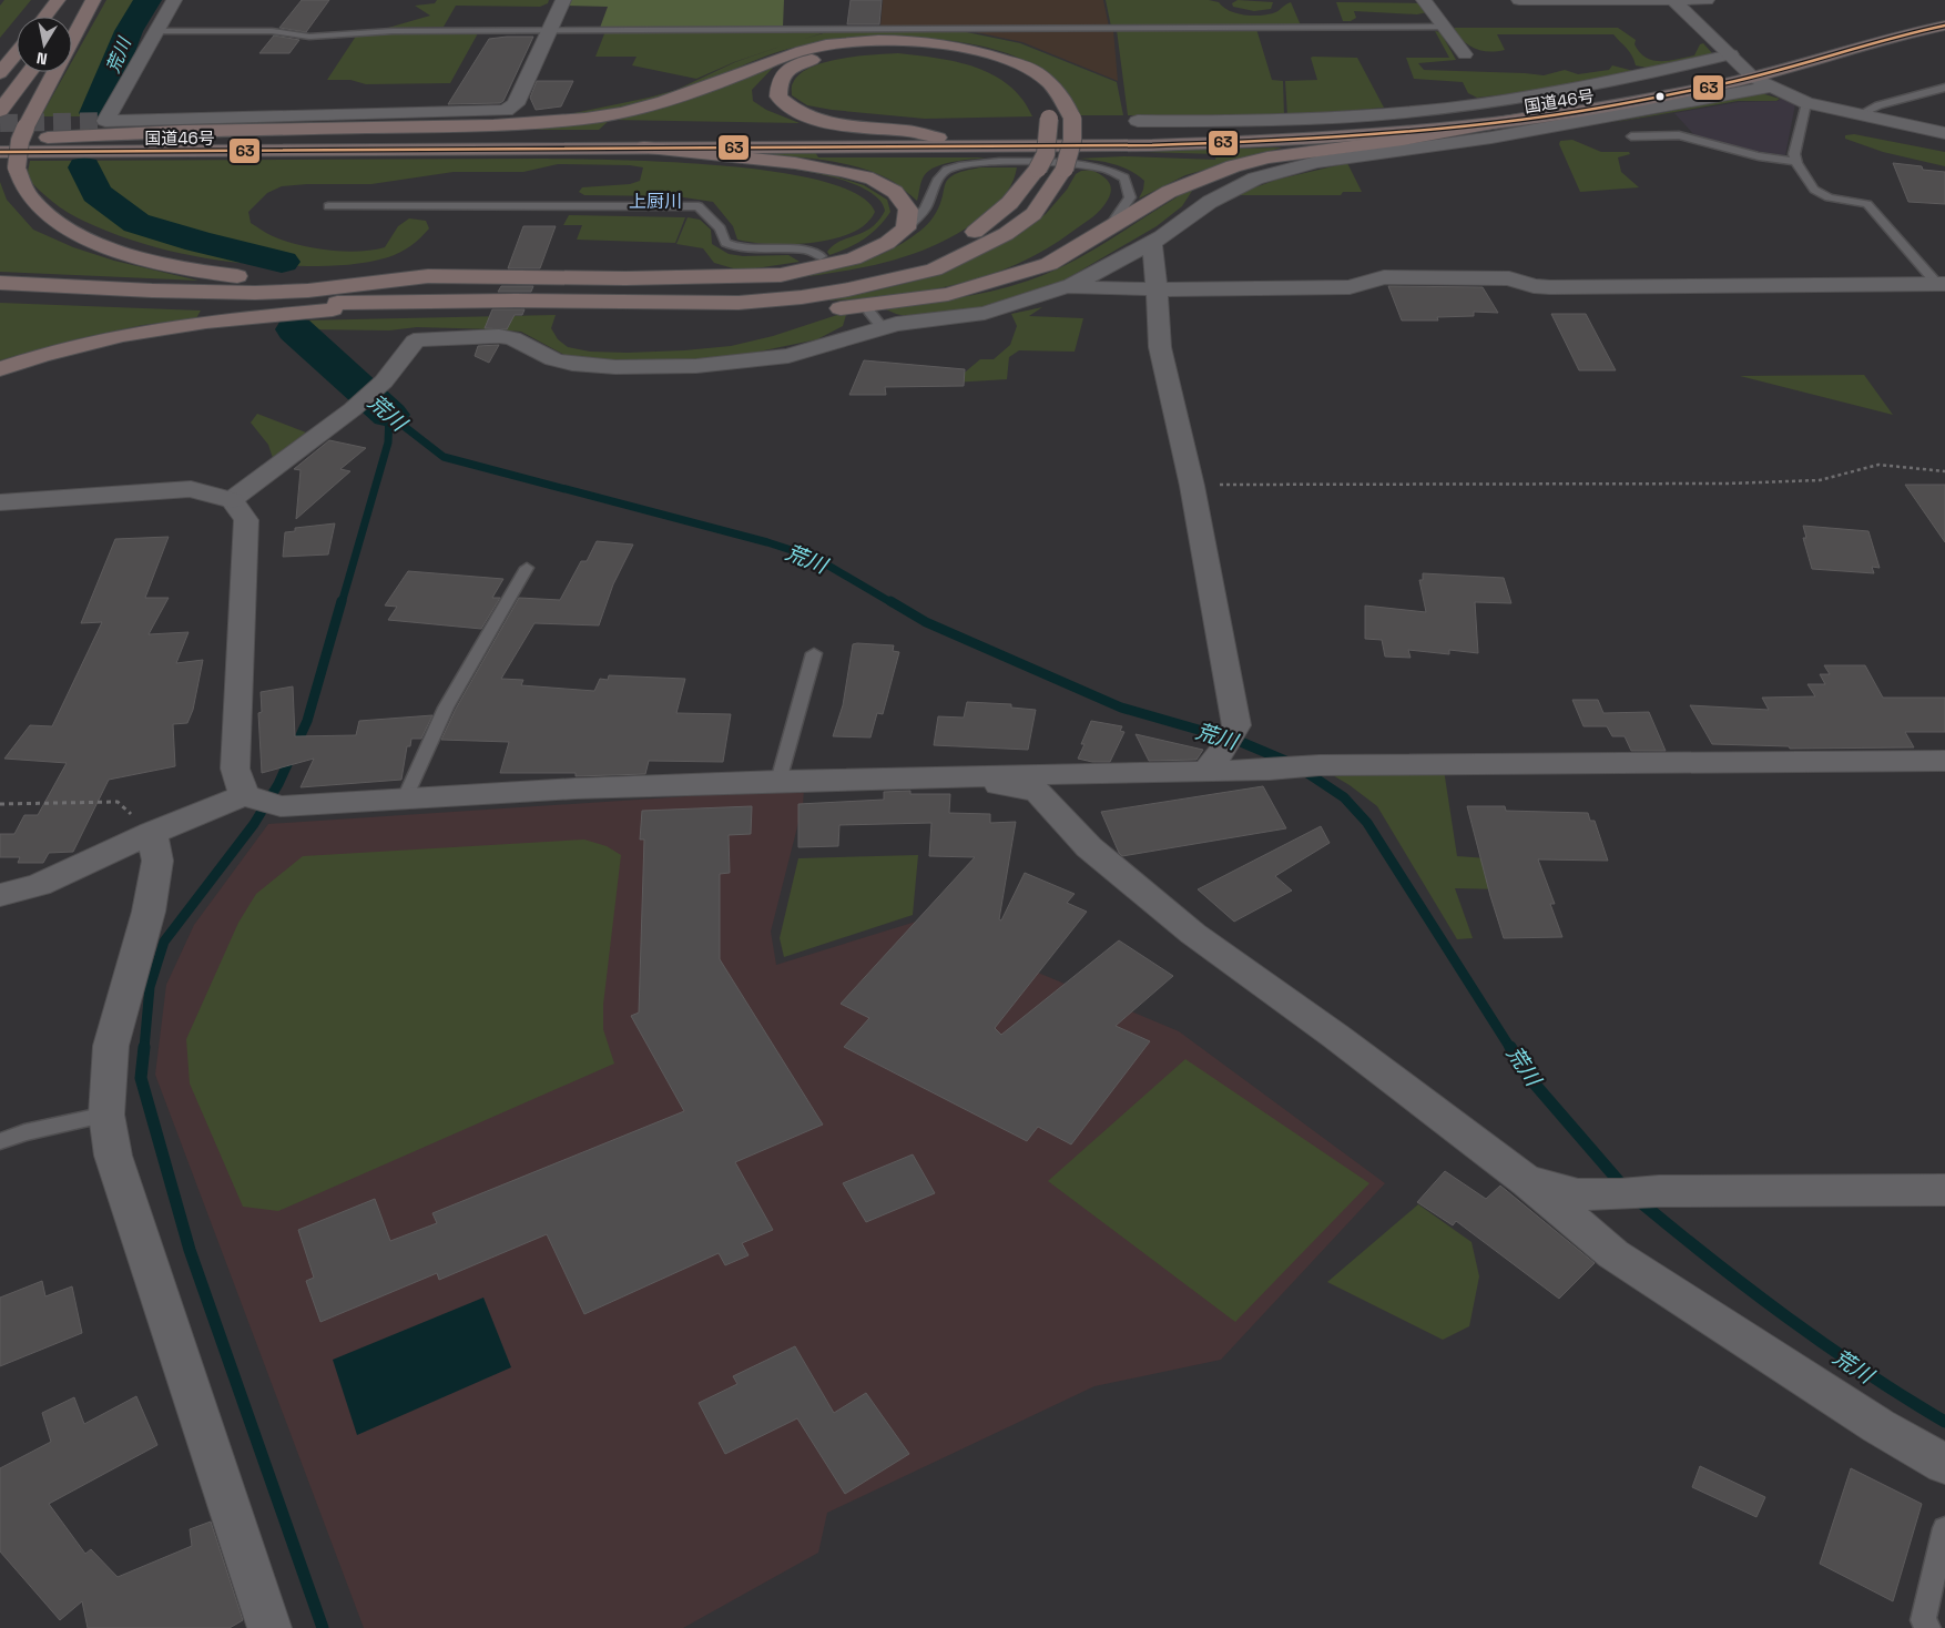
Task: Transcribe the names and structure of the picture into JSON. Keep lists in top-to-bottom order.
{
  "streets": {
    "highway": ["国道46号"]
  },
  "districts": ["上厨川"],
  "water": ["荒川"],
  "lines": ["transit line 63"],
  "north": "bottom"
}
